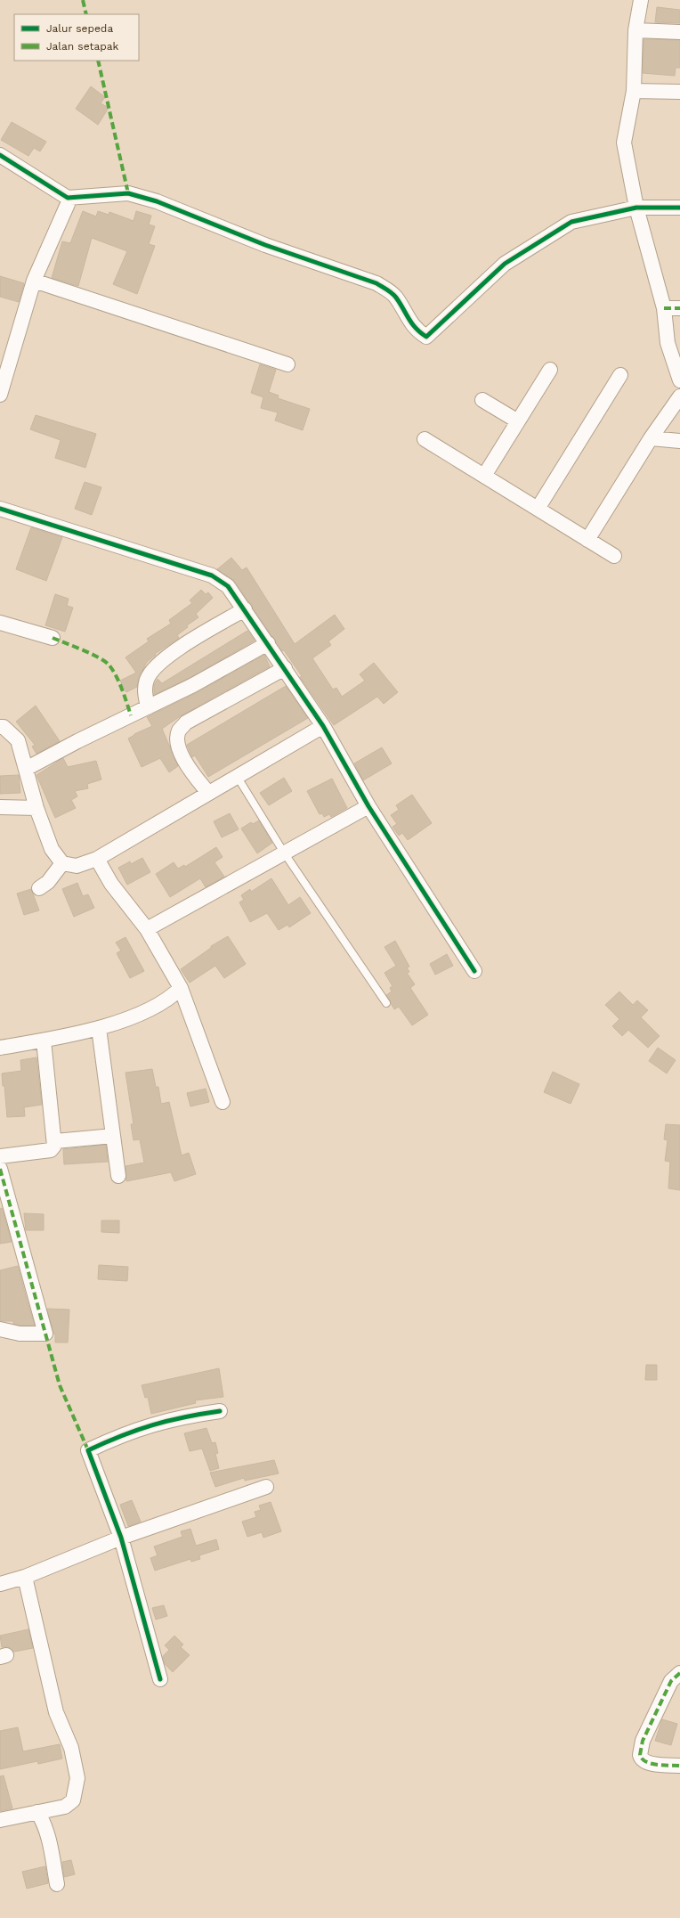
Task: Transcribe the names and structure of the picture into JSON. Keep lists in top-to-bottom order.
{
  "legend": ["Jalur sepeda", "Jalan setapak"]
}
